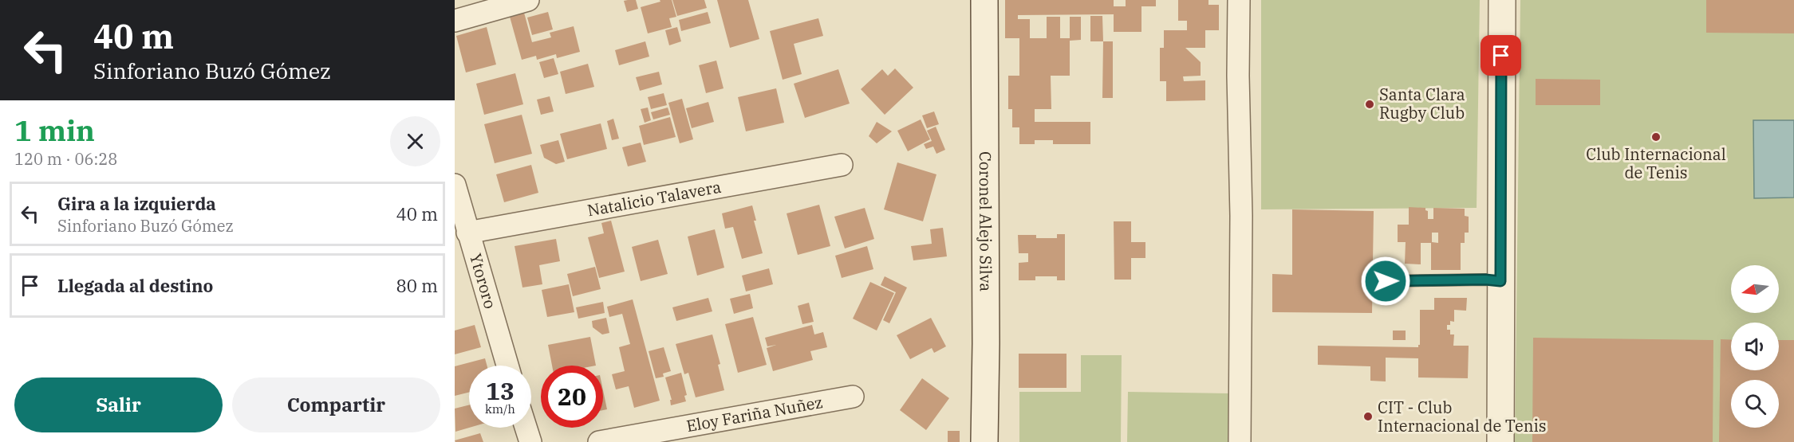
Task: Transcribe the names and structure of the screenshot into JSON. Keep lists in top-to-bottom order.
{
  "streets": {
    "street": [
      "Natalicio Talavera",
      "Coronel Alejo Silva",
      "Ytororo",
      "Eloy Fariña Nuñez"
    ]
  },
  "crossings": [
    ["Natalicio Talavera", "Ytororo"]
  ],
  "places": ["Santa Clara Rugby Club", "Club Internacional de Tenis", "CIT - Club Internacional de Tenis"],
  "north": "left",
  "page": {
    "turn": ["40 m", "Sinforiano Buzó Gómez"],
    "heading": ["1 min", "120 m · 06:28"],
    "list": [
      {
        "name": "Gira a la izquierda",
        "note": "Sinforiano Buzó Gómez",
        "value": "40 m"
      },
      {
        "name": "Llegada al destino",
        "value": "80 m"
      }
    ],
    "speed": "13 km/h",
    "limit": "20",
    "buttons": ["Salir", "Compartir"]
  }
}
